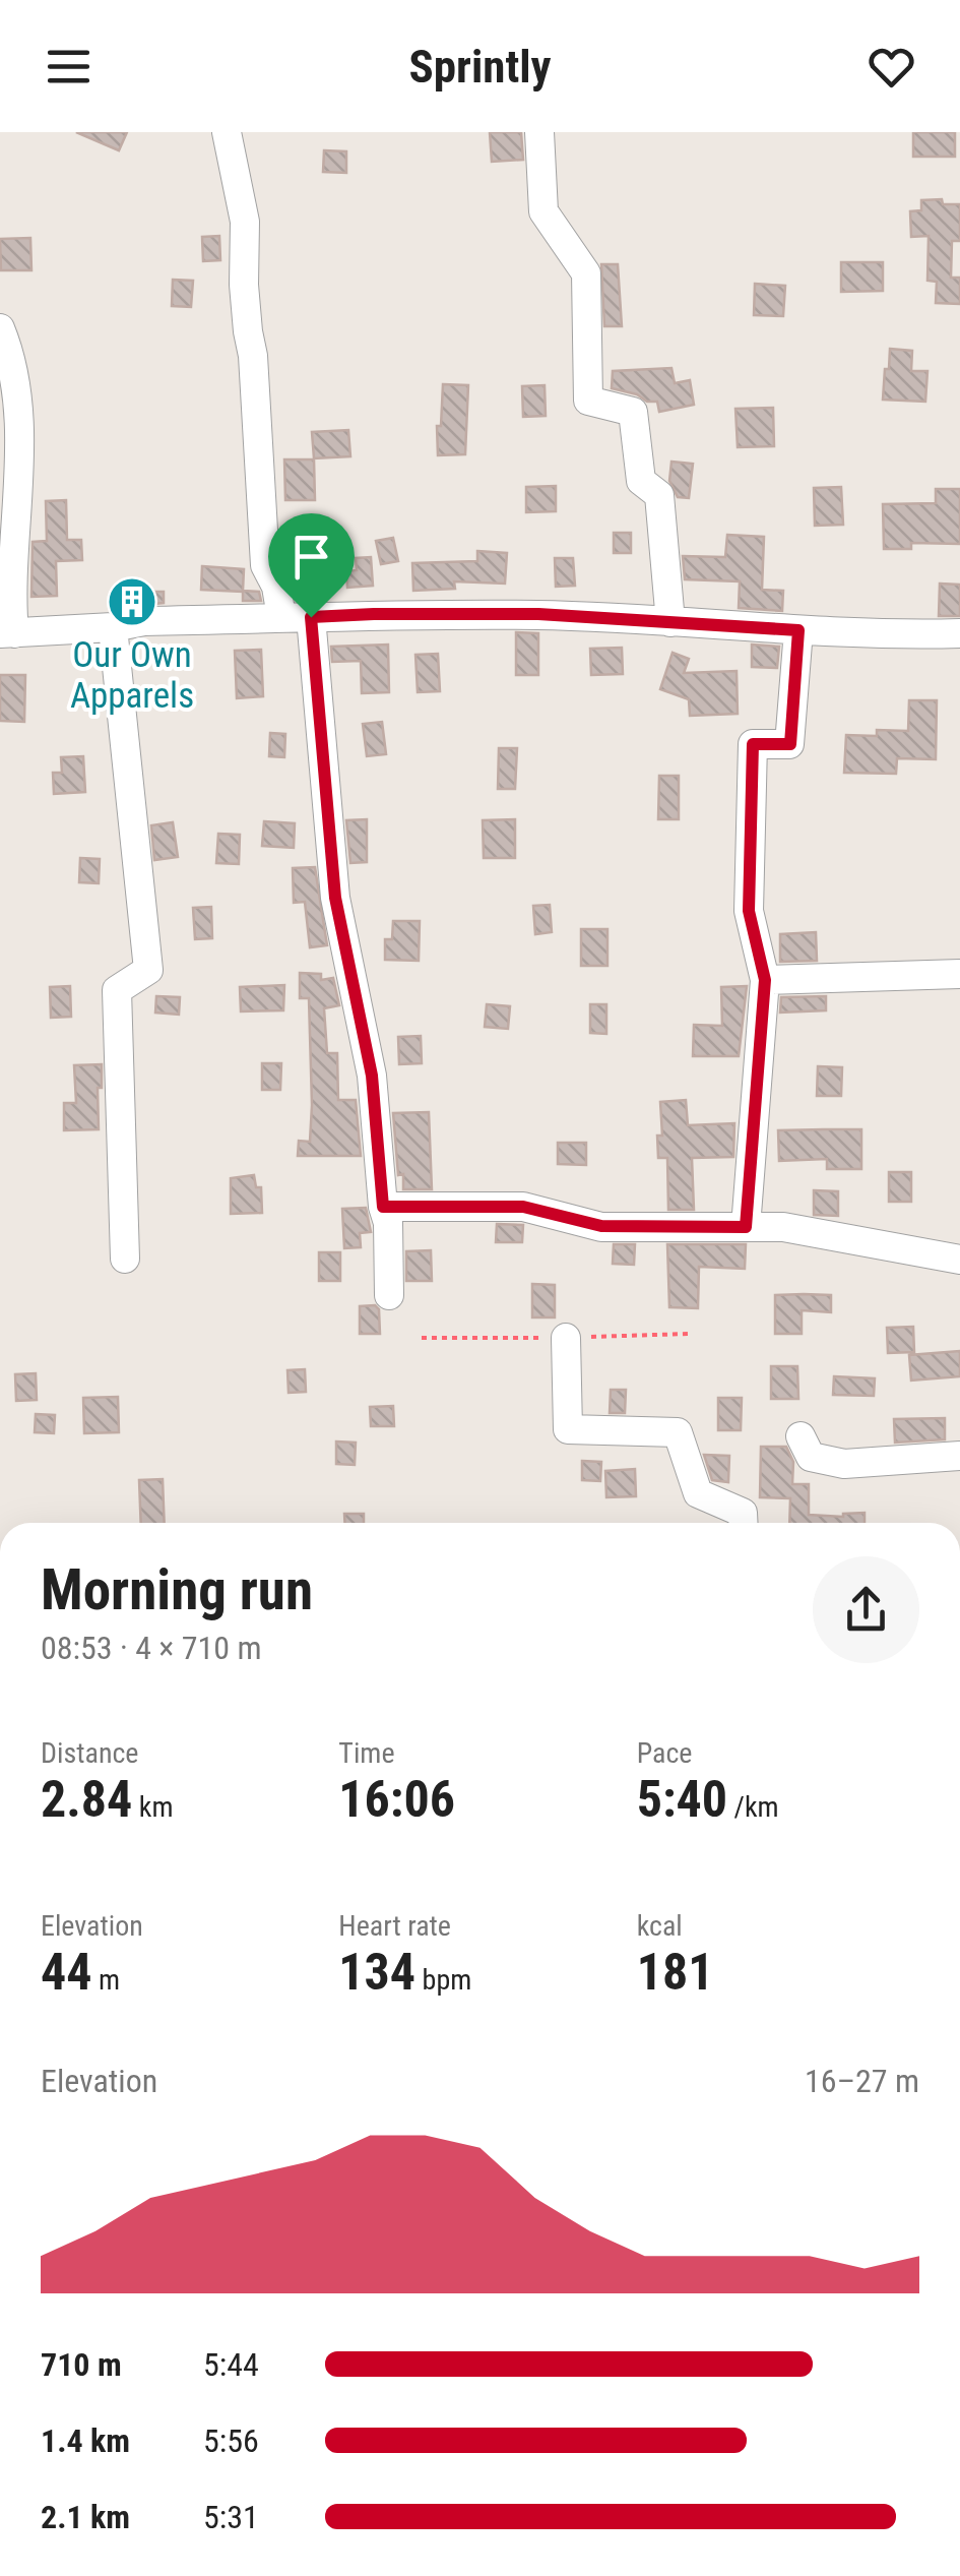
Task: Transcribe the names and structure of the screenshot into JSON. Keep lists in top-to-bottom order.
{
  "places": {
    "building": ["Our Own Apparels"]
  },
  "page": {
    "header": "Sprintly",
    "heading": ["Morning run", "08:53 · 4 × 710 m"],
    "stats": [
      ["Distance", "2.84 km"],
      ["Time", "16:06"],
      ["Pace", "5:40 /km"],
      ["Elevation", "44 m"],
      ["Heart rate", "134 bpm"],
      ["kcal", "181"]
    ],
    "chart": ["Elevation", "16–27 m"],
    "list": [
      {
        "name": "710 m",
        "note": "5:44"
      },
      {
        "name": "1.4 km",
        "note": "5:56"
      },
      {
        "name": "2.1 km",
        "note": "5:31"
      }
    ]
  }
}
